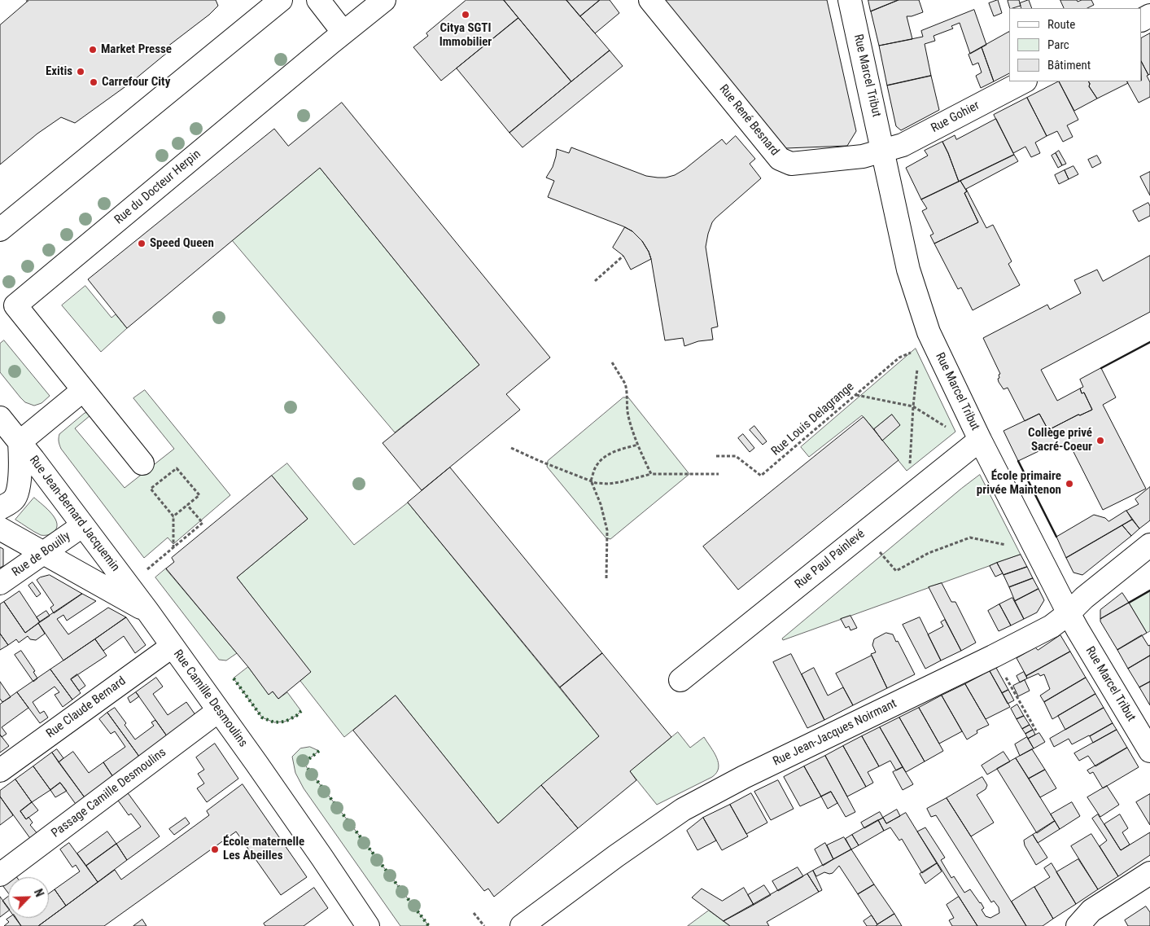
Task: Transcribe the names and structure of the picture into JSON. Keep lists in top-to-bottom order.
{
  "streets": {
    "street": [
      "Rue Marcel Tribut",
      "Rue Gohier",
      "Rue René Besnard",
      "Rue du Docteur Herpin",
      "Rue Jean-Bernard Jacquemin",
      "Rue de Bouilly",
      "Rue Paul Painlevé",
      "Rue Camille Desmoulins",
      "Rue Claude Bernard",
      "Rue Jean-Jacques Noirmant",
      "Passage Camille Desmoulins"
    ],
    "path": ["Rue Louis Delagrange"]
  },
  "crossings": [
    ["Rue Marcel Tribut", "Rue Gohier"],
    ["Rue Marcel Tribut", "Rue René Besnard"],
    ["Rue Marcel Tribut", "Rue Louis Delagrange"],
    ["Rue Marcel Tribut", "Rue Paul Painlevé"],
    ["Rue Marcel Tribut", "Rue Jean-Jacques Noirmant"],
    ["Rue Gohier", "Rue René Besnard"],
    ["Rue Jean-Bernard Jacquemin", "Rue de Bouilly"],
    ["Rue Jean-Bernard Jacquemin", "Rue Camille Desmoulins"],
    ["Rue de Bouilly", "Rue Camille Desmoulins"],
    ["Rue Camille Desmoulins", "Rue Claude Bernard"],
    ["Rue Camille Desmoulins", "Passage Camille Desmoulins"]
  ],
  "places": [
    "Citya SGTI Immobilier",
    "Market Presse",
    "Exitis",
    "Carrefour City",
    "Speed Queen",
    "Collège privé Sacré-Coeur",
    "École primaire privée Maintenon",
    "École maternelle Les Abeilles"
  ],
  "legend": ["Route", "Parc", "Bâtiment"],
  "north": "top right"
}
